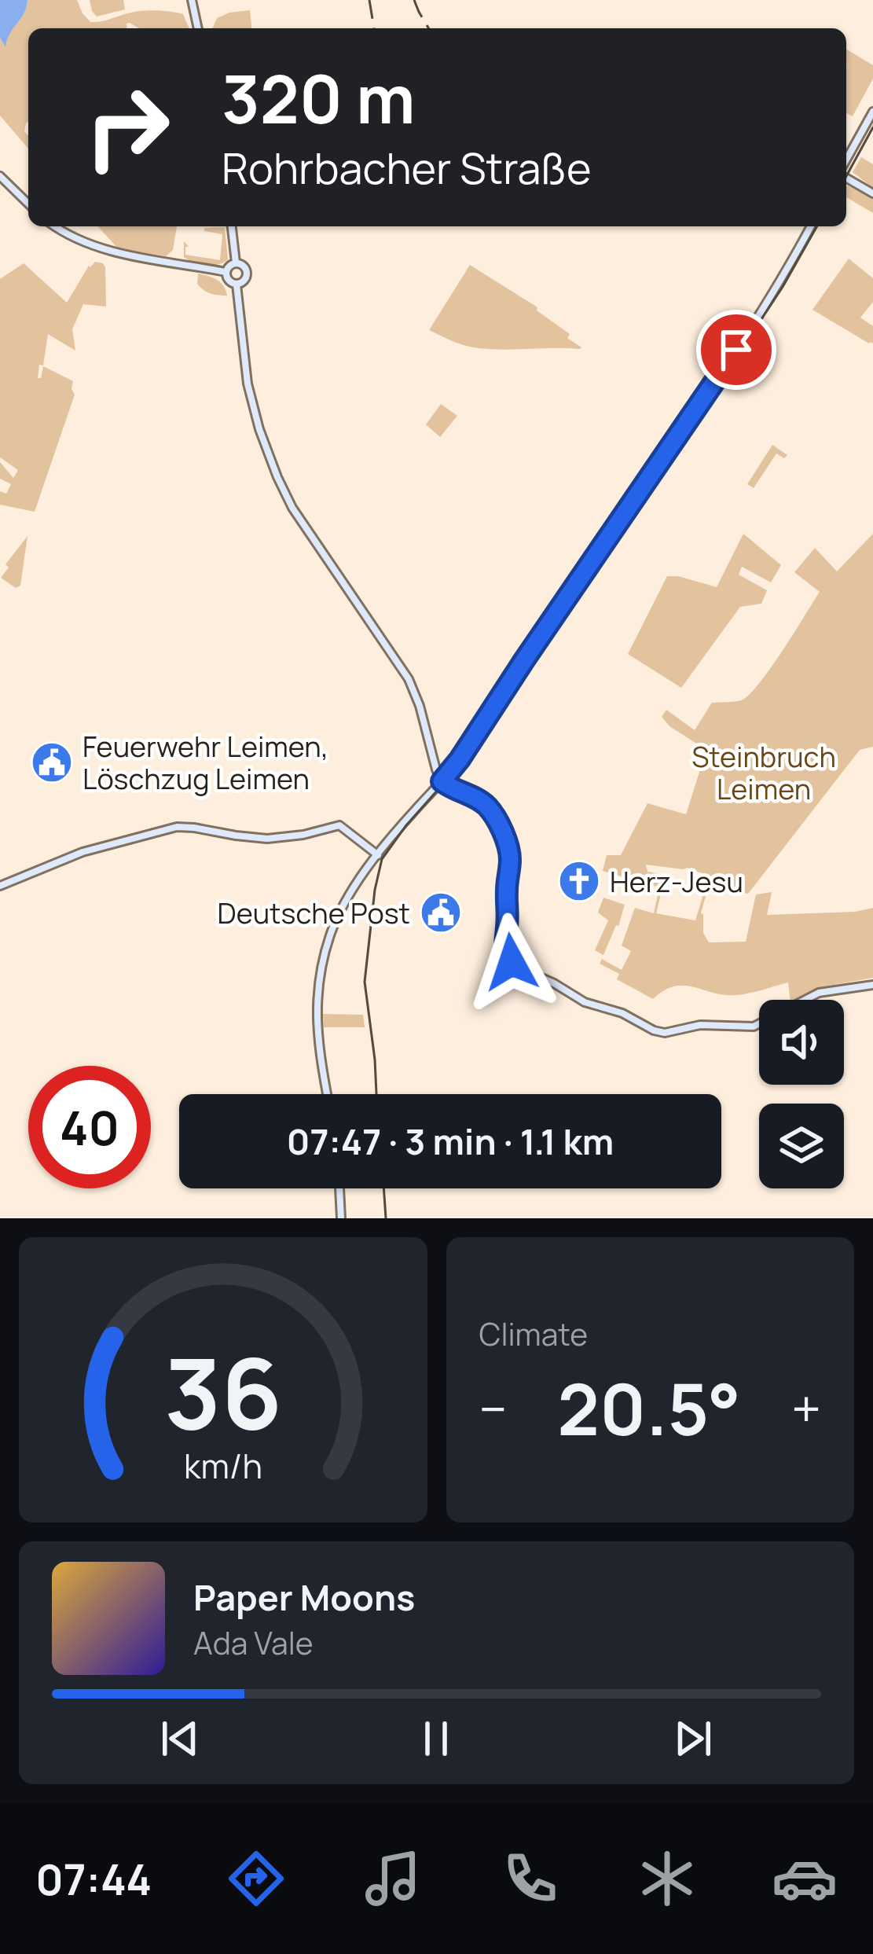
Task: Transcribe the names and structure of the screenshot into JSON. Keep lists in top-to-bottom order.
{
  "parks": ["Steinbruch Leimen"],
  "places": {
    "public building": ["Feuerwehr Leimen, Löschzug Leimen", "Deutsche Post"],
    "church": ["Herz-Jesu"]
  },
  "page": {
    "turn": ["320 m", "Rohrbacher Straße"],
    "limit": "40",
    "trip": "07:47 · 3 min · 1.1 km",
    "tile": "Climate",
    "heat": ["−", "20.5°", "+"],
    "song": ["Paper Moons", "Ada Vale"],
    "tabs": "07:44",
    "gauge": ["36", "km/h"]
  }
}
